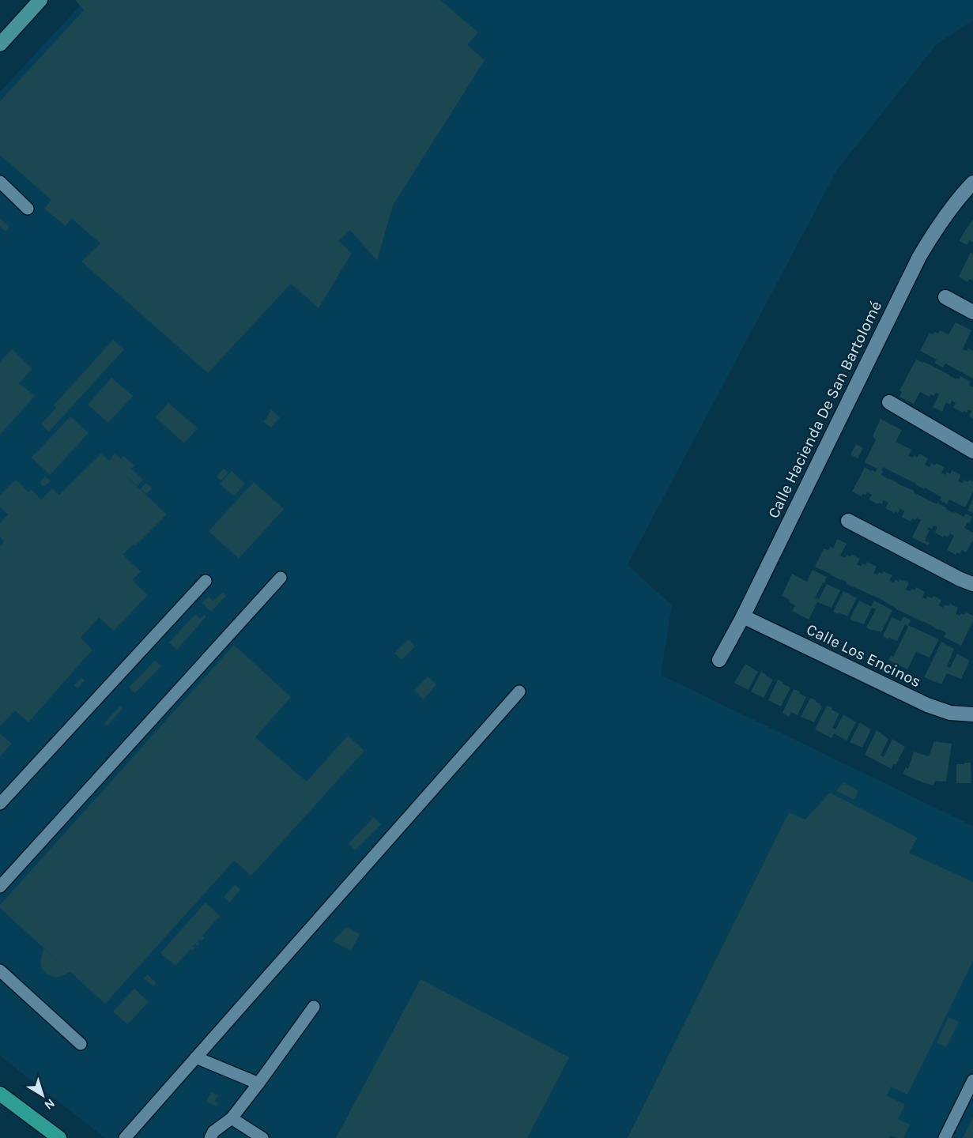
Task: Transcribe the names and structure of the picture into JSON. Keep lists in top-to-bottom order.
{
  "streets": {
    "street": ["Calle Hacienda De San Bartolomé", "Calle Los Encinos"]
  },
  "crossings": [
    ["Calle Hacienda De San Bartolomé", "Calle Los Encinos"]
  ],
  "north": "bottom right"
}
